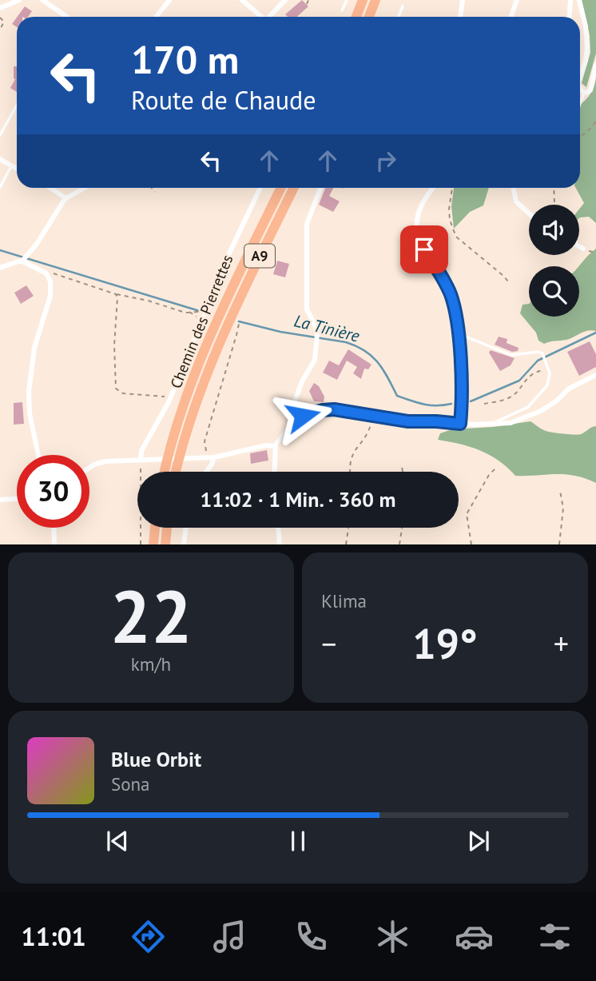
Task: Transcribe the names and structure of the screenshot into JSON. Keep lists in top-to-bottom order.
{
  "streets": {
    "highway": ["A9"],
    "street": ["Chemin des Pierrettes"]
  },
  "water": ["La Tinière"],
  "page": {
    "turn": ["170 m", "Route de Chaude"],
    "limit": "30",
    "trip": "11:02 · 1 Min. · 360 m",
    "tile": [
      ["22", "km/h"],
      "Klima"
    ],
    "heat": ["−", "19°", "+"],
    "song": ["Blue Orbit", "Sona"],
    "tabs": "11:01"
  }
}
